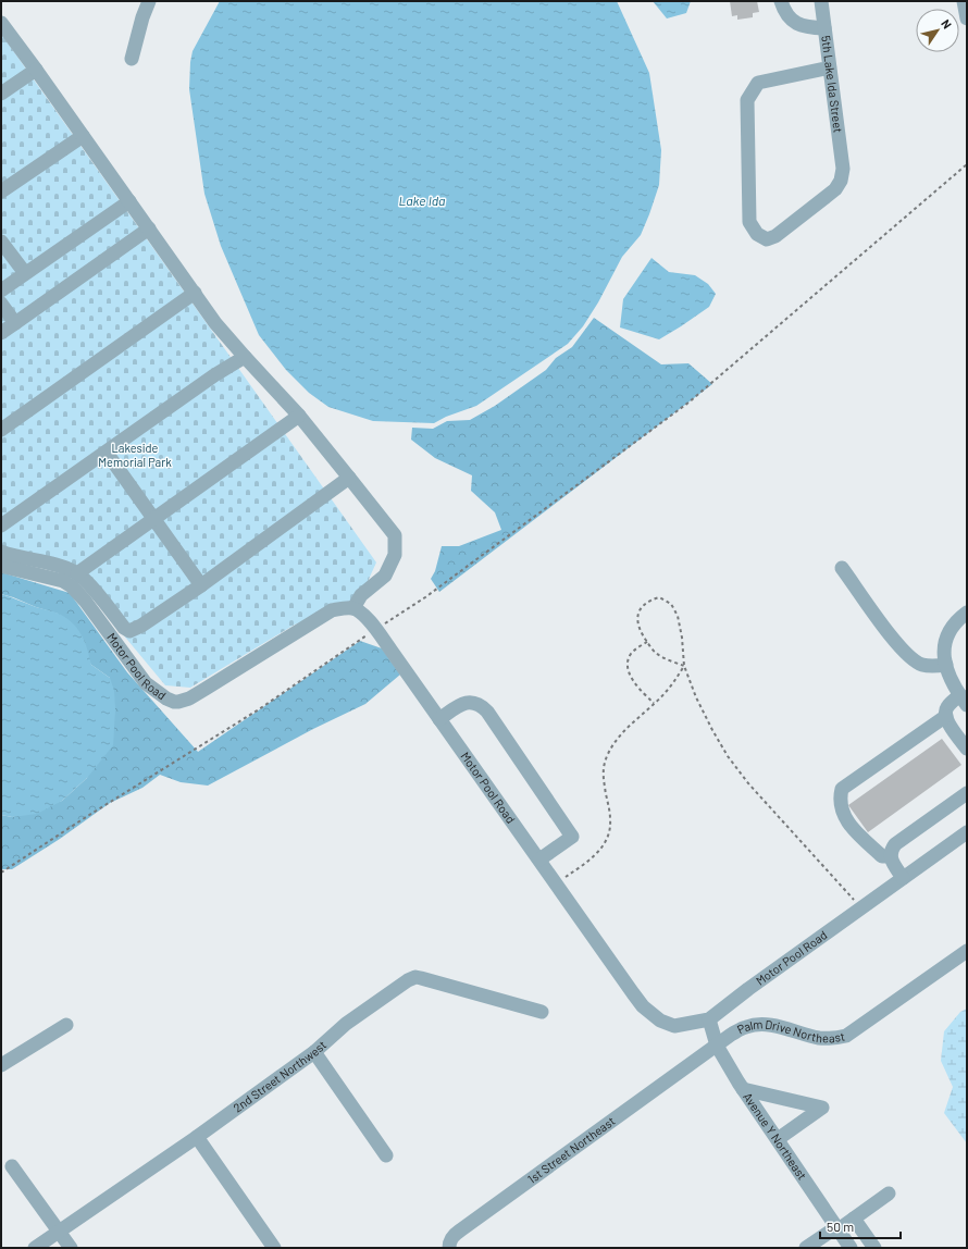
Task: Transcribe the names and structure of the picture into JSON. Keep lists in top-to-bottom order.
{
  "streets": {
    "street": [
      "5th Lake Ida Street",
      "Motor Pool Road",
      "Palm Drive Northeast",
      "2nd Street Northwest",
      "Avenue Y Northeast",
      "1st Street Northeast"
    ]
  },
  "crossings": [
    ["Motor Pool Road", "Avenue Y Northeast"],
    ["Palm Drive Northeast", "Avenue Y Northeast"],
    ["Palm Drive Northeast", "1st Street Northeast"]
  ],
  "water": ["Lake Ida"],
  "parks": ["Lakeside Memorial Park"],
  "scale_bar": "50 m",
  "north": "top right"
}
